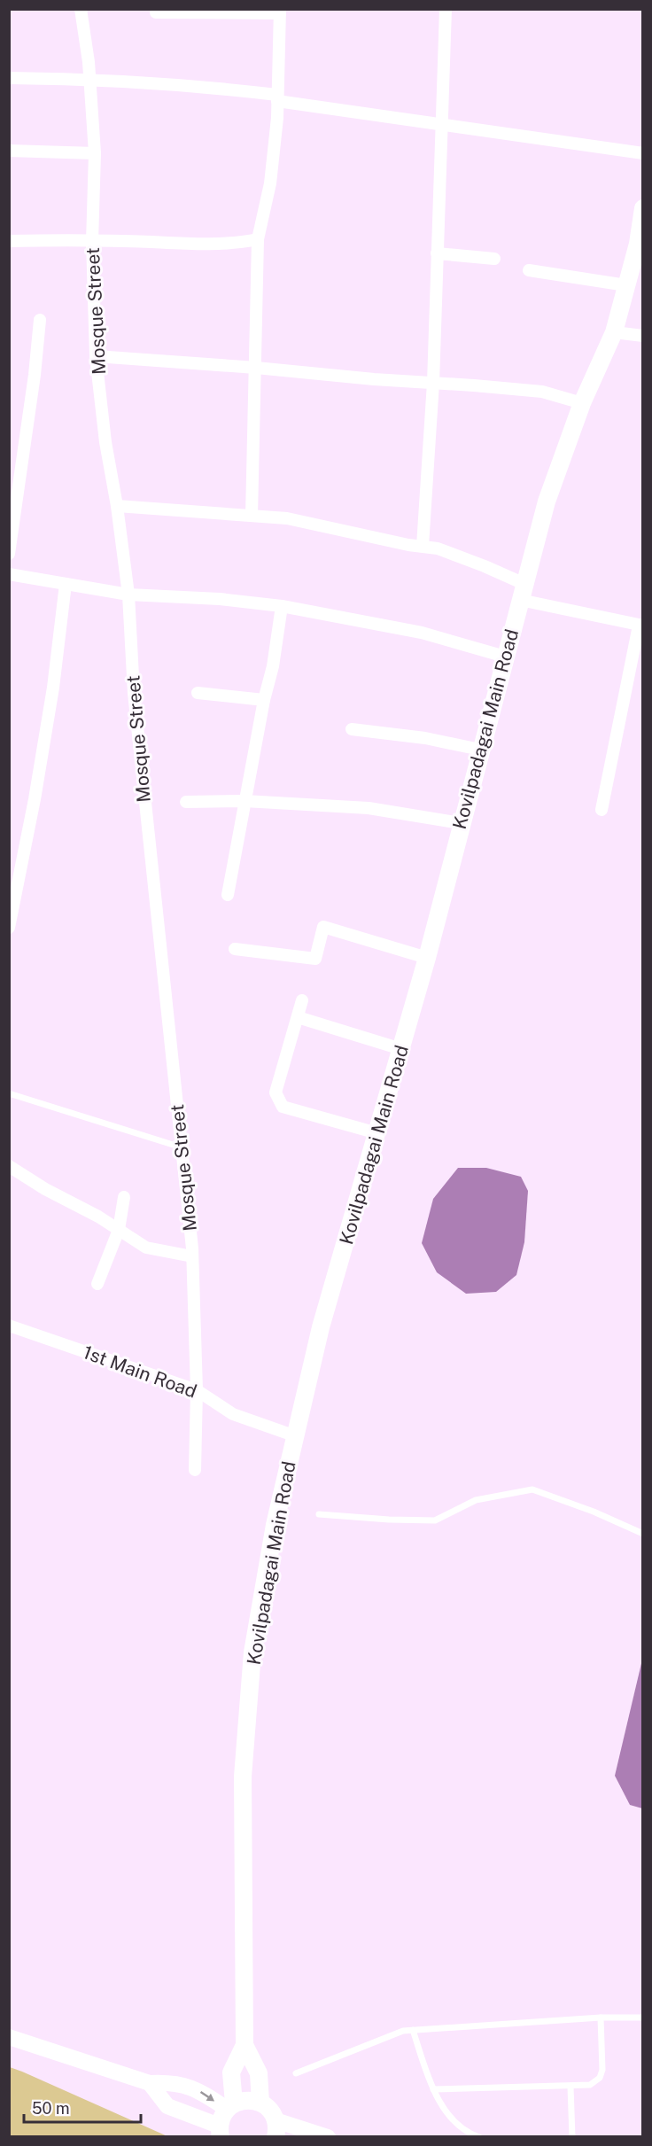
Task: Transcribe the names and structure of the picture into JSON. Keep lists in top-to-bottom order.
{
  "streets": {
    "main road": ["Kovilpadagai Main Road"],
    "street": ["Mosque Street", "1st Main Road"]
  },
  "crossings": [
    ["Mosque Street", "1st Main Road"],
    ["Kovilpadagai Main Road", "1st Main Road"]
  ],
  "scale_bar": "50 m"
}
